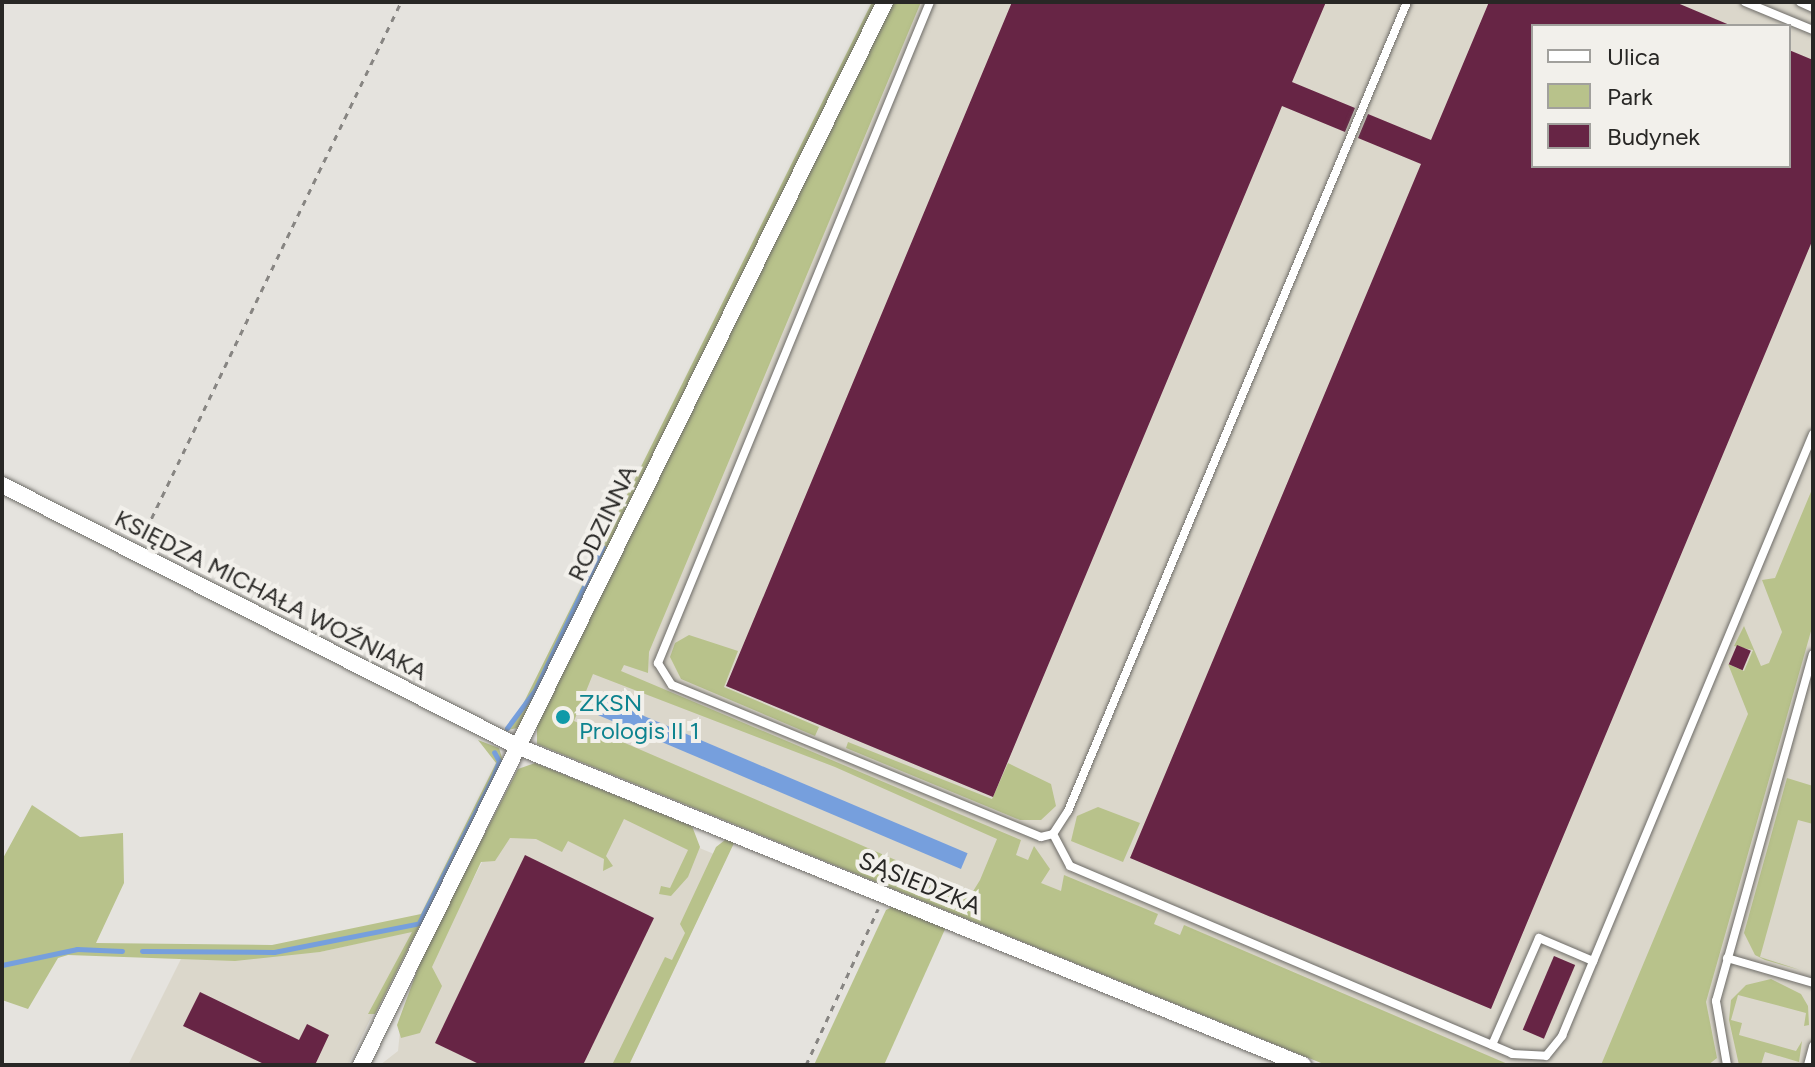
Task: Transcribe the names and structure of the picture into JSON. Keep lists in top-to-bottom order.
{
  "streets": {
    "street": ["RODZINNA", "KSIĘDZA MICHAŁA WOŹNIAKA", "SĄSIEDZKA"]
  },
  "crossings": [
    ["RODZINNA", "KSIĘDZA MICHAŁA WOŹNIAKA"],
    ["RODZINNA", "SĄSIEDZKA"],
    ["KSIĘDZA MICHAŁA WOŹNIAKA", "SĄSIEDZKA"]
  ],
  "places": ["ZKSN Prologis II 1"],
  "legend": ["Ulica", "Park", "Budynek"]
}
